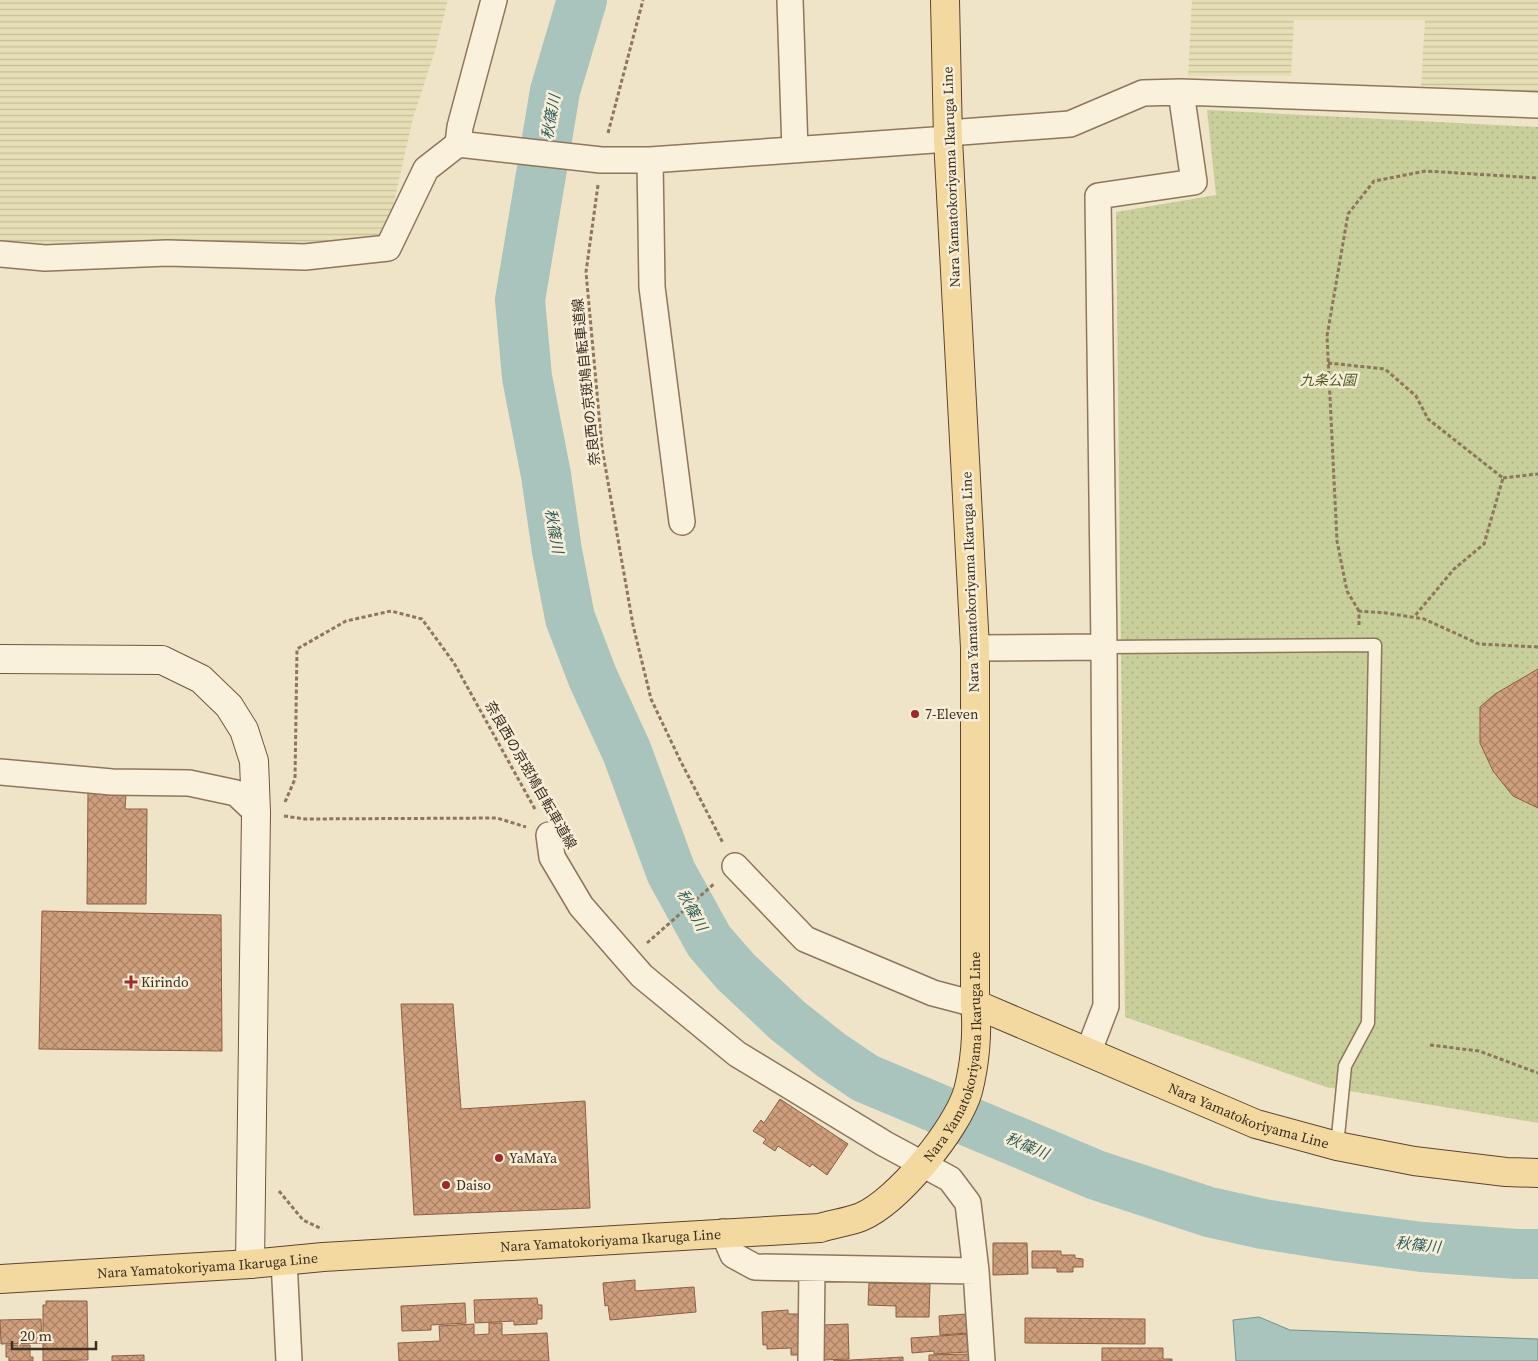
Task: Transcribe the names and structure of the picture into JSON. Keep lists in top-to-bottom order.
{
  "streets": {
    "main road": ["Nara Yamatokoriyama Ikaruga Line", "Nara Yamatokoriyama Line"],
    "path": ["奈良西の京斑鳩自転車道線"]
  },
  "crossings": [
    ["Nara Yamatokoriyama Ikaruga Line", "Nara Yamatokoriyama Line"]
  ],
  "water": ["秋篠川"],
  "parks": ["九条公園"],
  "places": {
    "other": ["7-Eleven", "YaMaYa", "Daiso"],
    "health": ["Kirindo"]
  },
  "scale_bar": "20 m"
}
